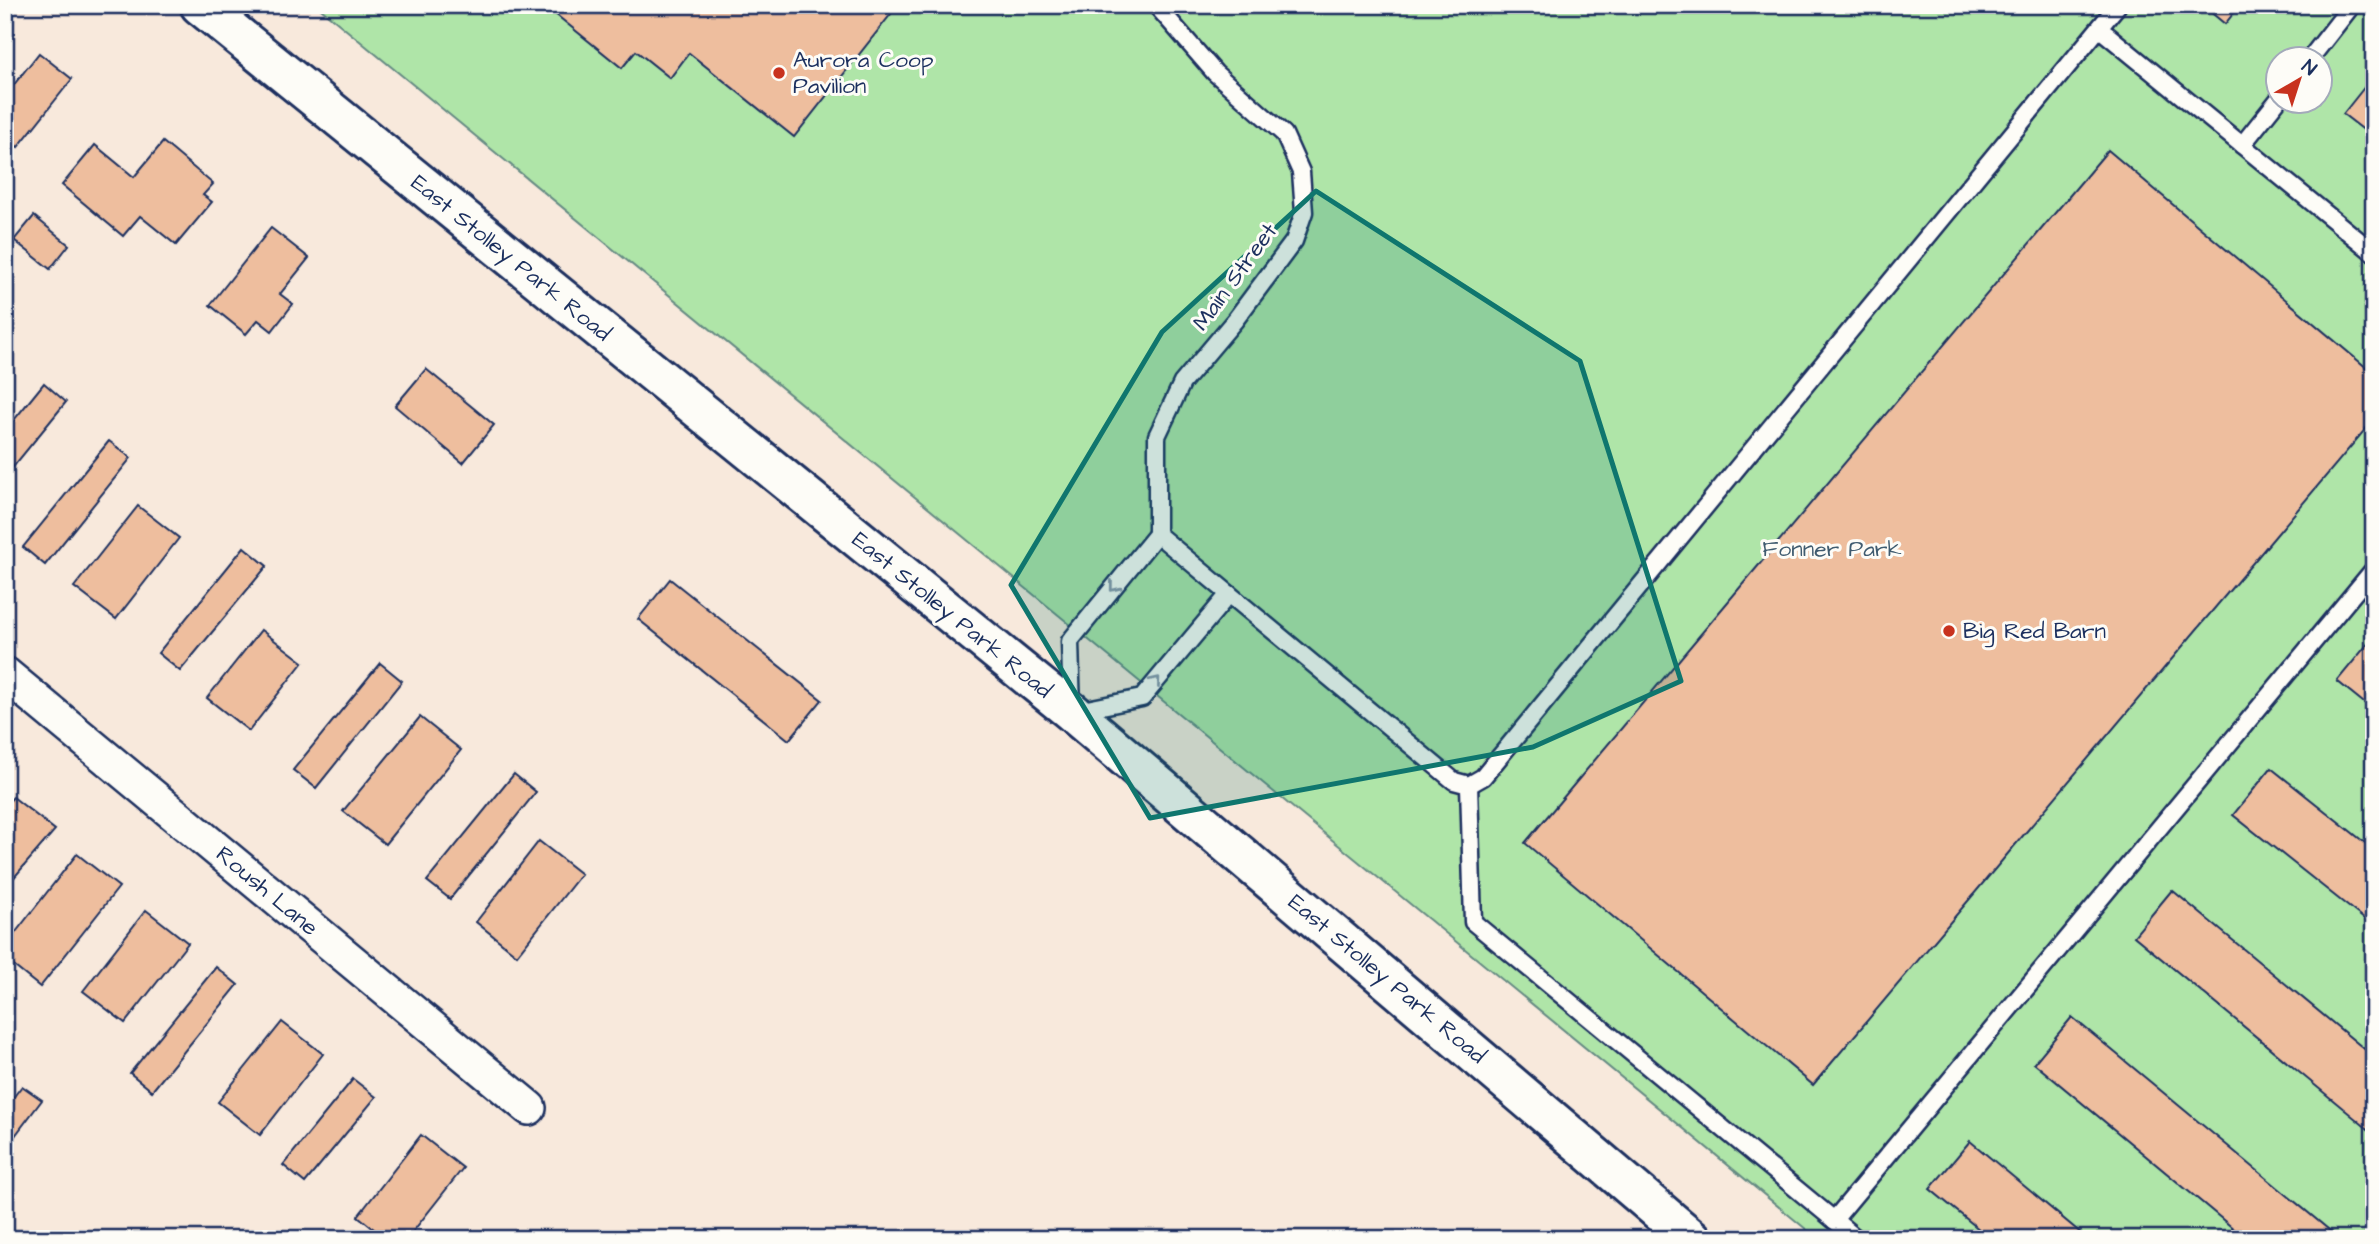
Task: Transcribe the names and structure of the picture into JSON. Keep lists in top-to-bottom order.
{
  "streets": {
    "street": ["East Stolley Park Road", "Roush Lane"],
    "lane": ["Main Street"]
  },
  "parks": ["Fonner Park"],
  "places": ["Aurora Coop Pavilion", "Big Red Barn"],
  "north": "top right"
}
